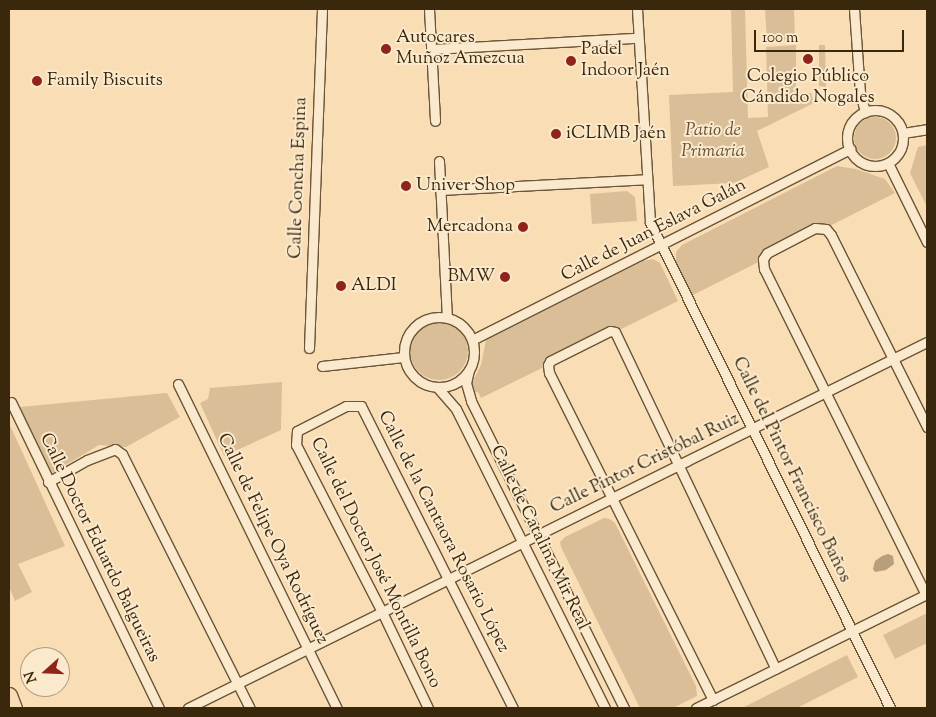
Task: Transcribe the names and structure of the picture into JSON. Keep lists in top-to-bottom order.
{
  "streets": {
    "street": [
      "Calle Concha Espina",
      "Calle de Juan Eslava Galán",
      "Calle Pintor Cristóbal Ruiz",
      "Calle del Pintor Francisco Baños",
      "Calle de la Cantaora Rosario López",
      "Calle de Catalina Mir Real",
      "Calle de Felipe Oya Rodríguez",
      "Calle Doctor Eduardo Balgueiras",
      "Calle del Doctor José Montilla Bono"
    ]
  },
  "crossings": [
    ["Calle de Juan Eslava Galán", "Calle del Pintor Francisco Baños"],
    ["Calle de Juan Eslava Galán", "Calle de Catalina Mir Real"],
    ["Calle Pintor Cristóbal Ruiz", "Calle del Pintor Francisco Baños"],
    ["Calle Pintor Cristóbal Ruiz", "Calle de la Cantaora Rosario López"],
    ["Calle Pintor Cristóbal Ruiz", "Calle de Catalina Mir Real"],
    ["Calle Pintor Cristóbal Ruiz", "Calle de Felipe Oya Rodríguez"],
    ["Calle Pintor Cristóbal Ruiz", "Calle del Doctor José Montilla Bono"],
    ["Calle de la Cantaora Rosario López", "Calle del Doctor José Montilla Bono"]
  ],
  "parks": ["Patio de Primaria"],
  "places": [
    "Autocares Muñoz Amezcua",
    "Colegio Público Cándido Nogales",
    "Padel Indoor Jaén",
    "Family Biscuits",
    "iCLIMB Jaén",
    "Univer Shop",
    "Mercadona",
    "BMW",
    "ALDI"
  ],
  "scale_bar": "100 m",
  "north": "left"
}
